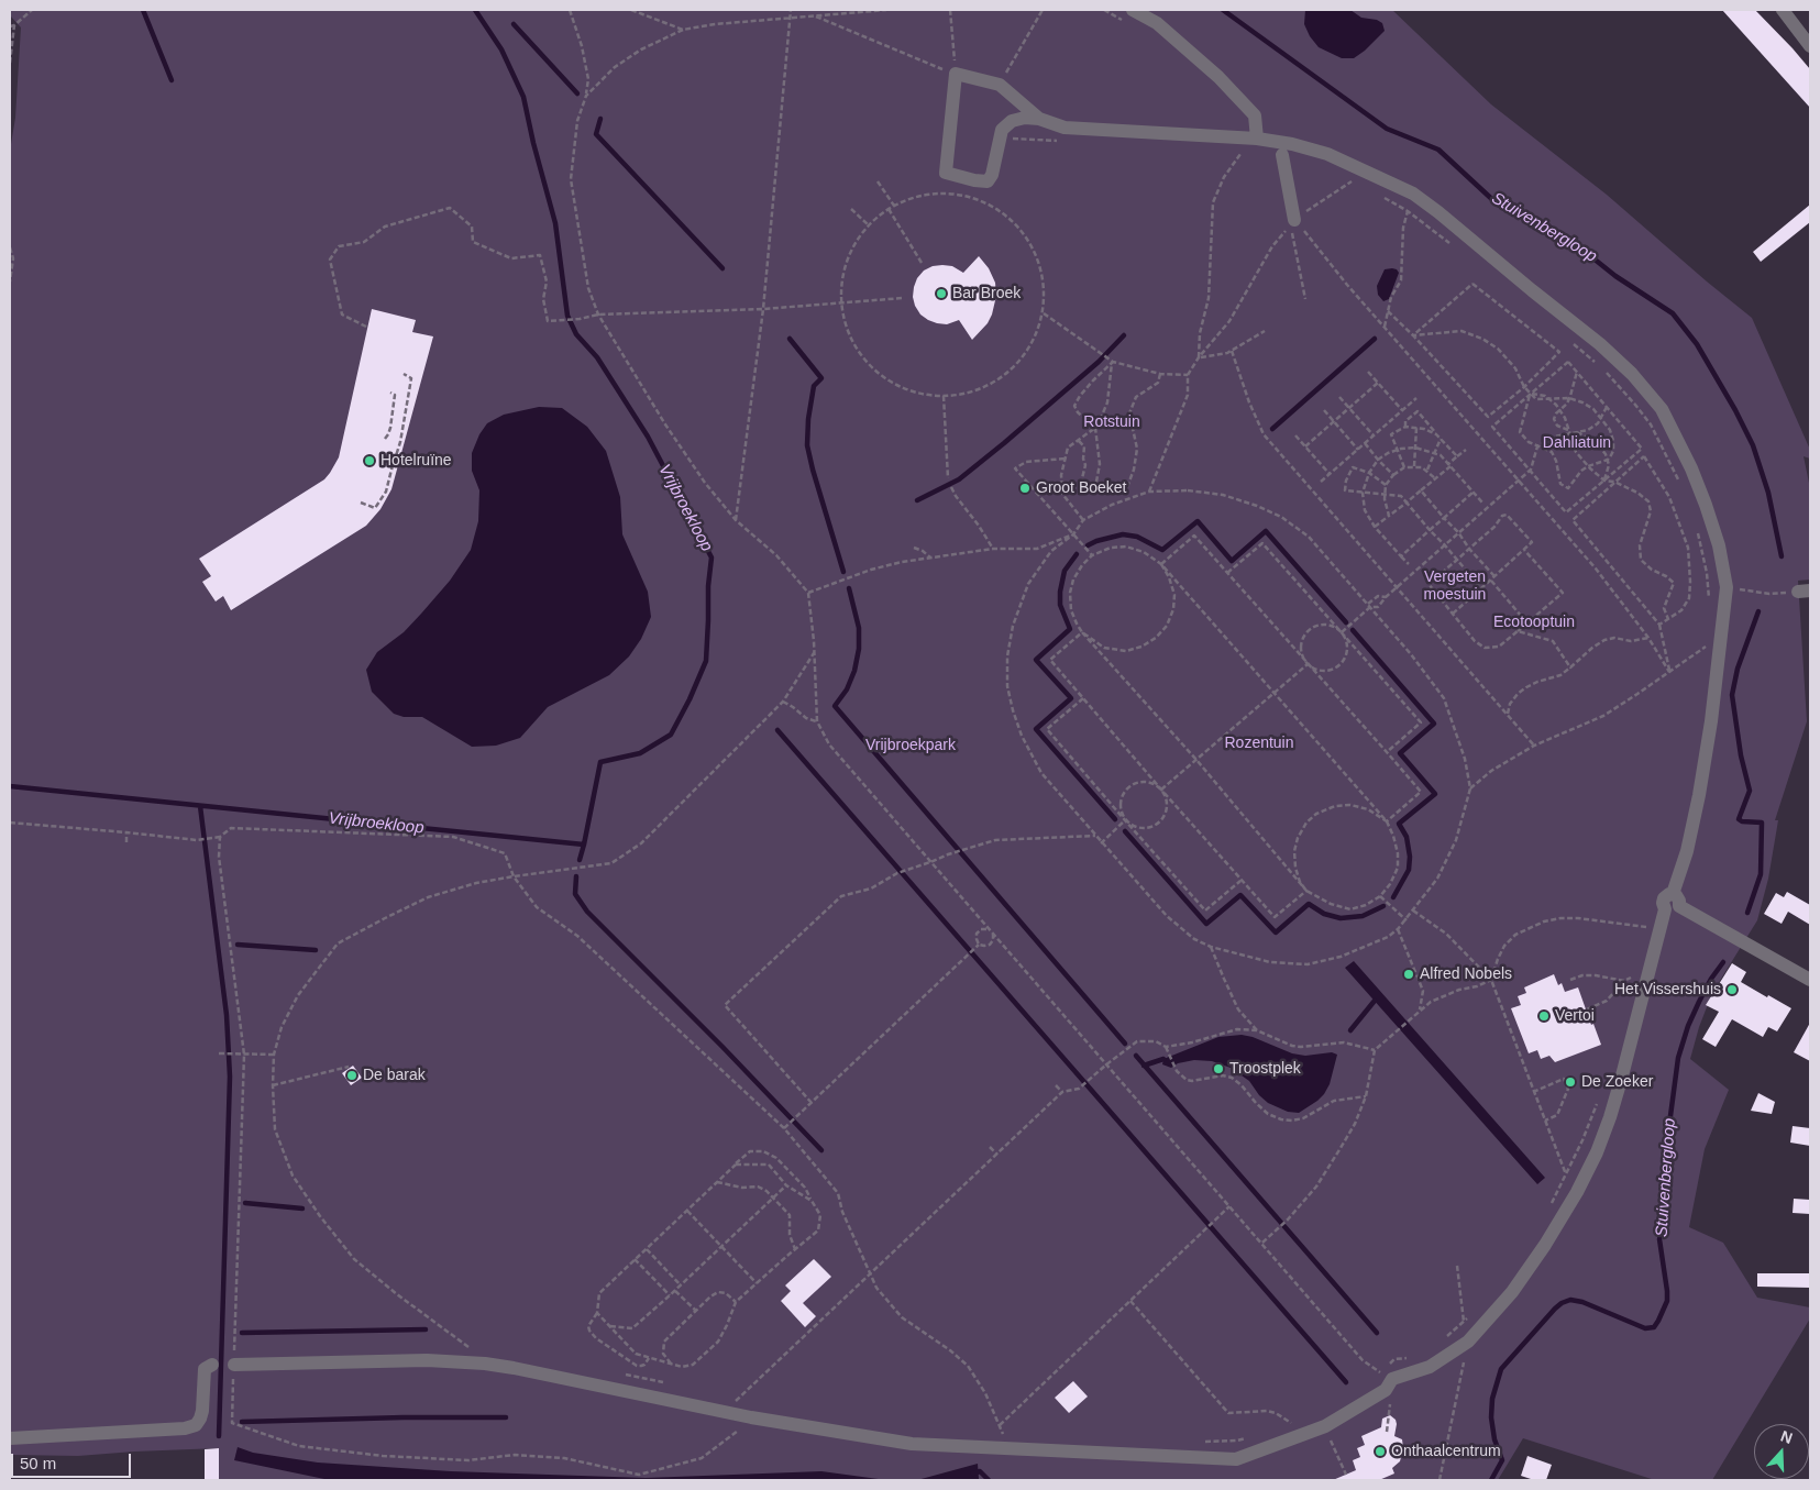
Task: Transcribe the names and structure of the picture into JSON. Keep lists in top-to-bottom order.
{
  "water": ["Stuivenbergloop", "Vrijbroekloop"],
  "parks": [
    "Rotstuin",
    "Dahliatuin",
    "Vergeten moestuin",
    "Ecotooptuin",
    "Rozentuin",
    "Vrijbroekpark"
  ],
  "places": [
    "Bar Broek",
    "Hotelruïne",
    "Groot Boeket",
    "Alfred Nobels",
    "Het Vissershuis",
    "Vertoi",
    "Troostplek",
    "De barak",
    "De Zoeker",
    "Onthaalcentrum"
  ],
  "scale_bar": "50 m",
  "north": "top"
}
